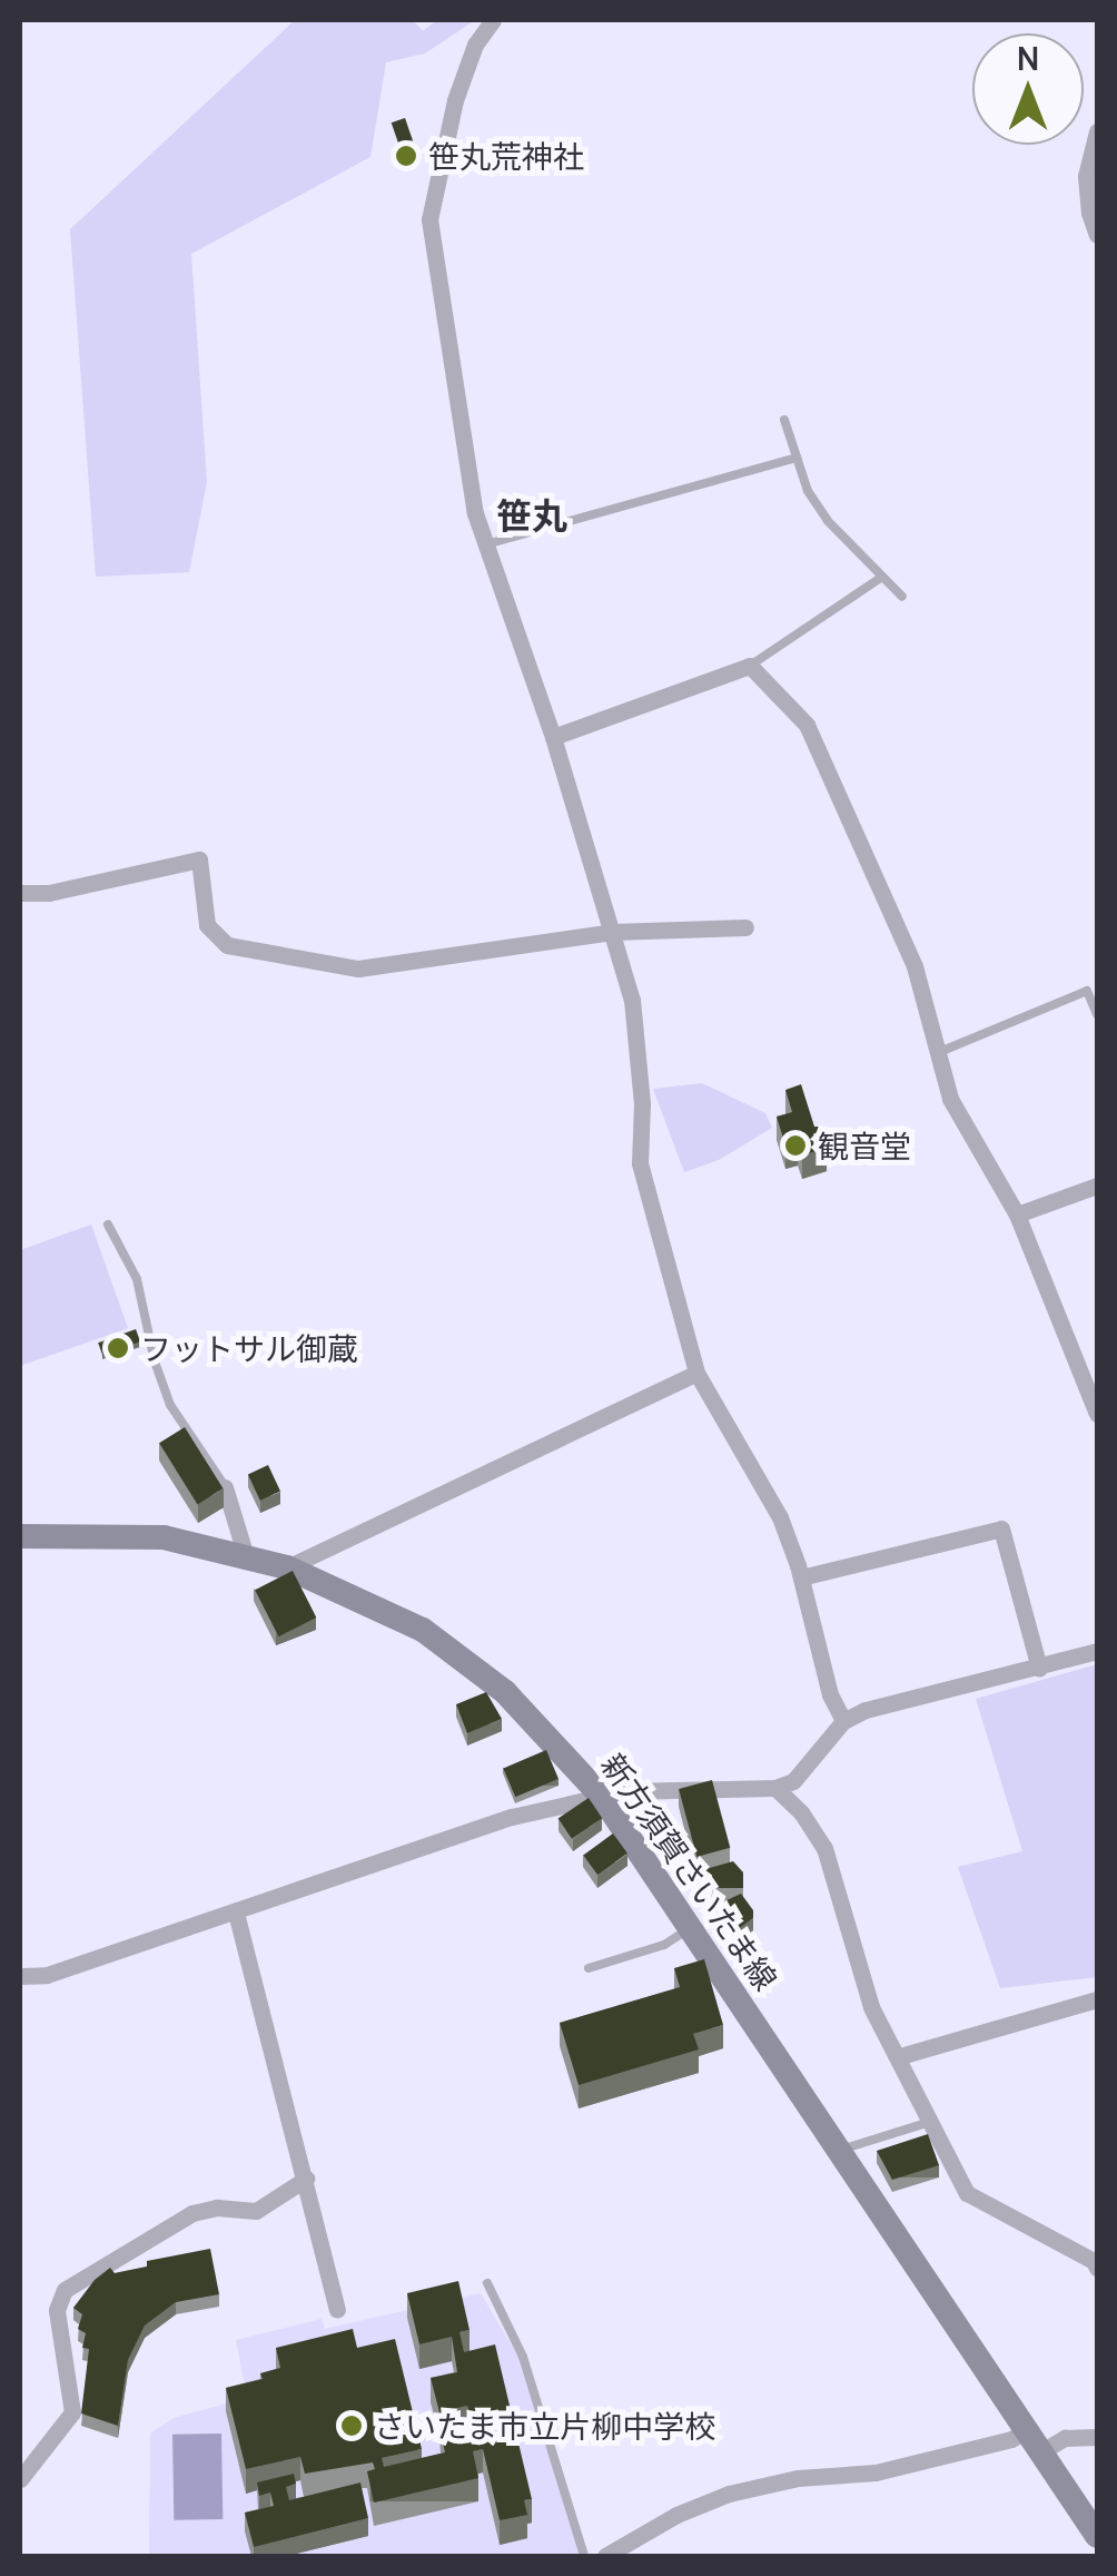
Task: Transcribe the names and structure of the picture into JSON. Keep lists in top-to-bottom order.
{
  "streets": {
    "main road": ["新方須賀さいたま線"]
  },
  "districts": ["笹丸"],
  "places": [
    "笹丸荒神社",
    "観音堂",
    "フットサル御蔵",
    "さいたま市立片柳中学校"
  ],
  "north": "top"
}
